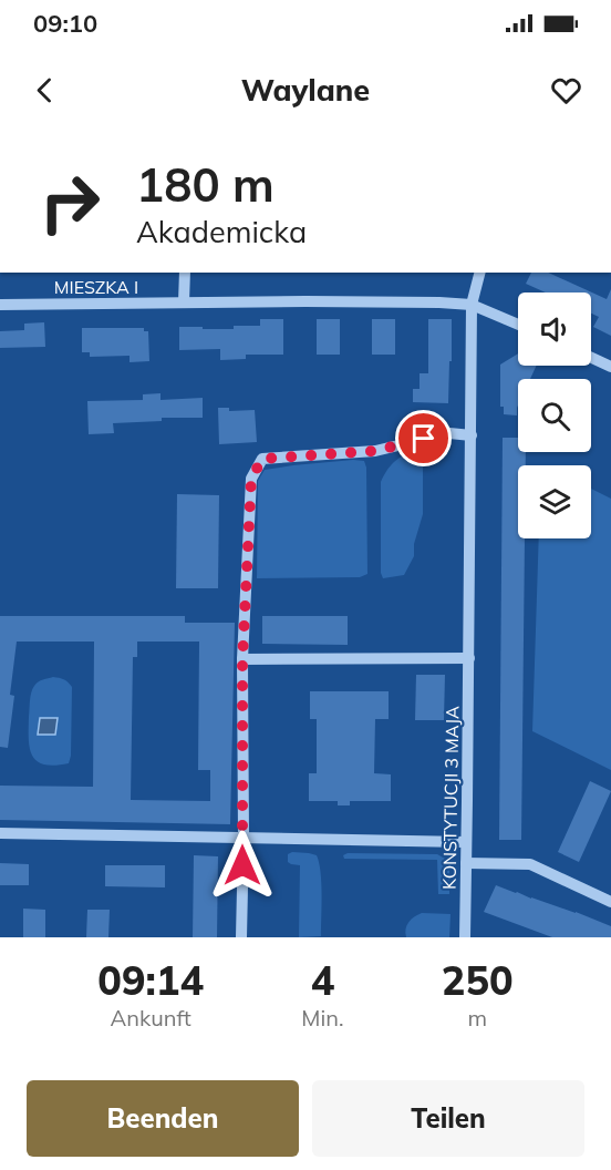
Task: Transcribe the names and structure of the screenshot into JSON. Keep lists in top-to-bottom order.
{
  "streets": {
    "street": ["MIESZKA I", "KONSTYTUCJI 3 MAJA"]
  },
  "crossings": [
    ["MIESZKA I", "KONSTYTUCJI 3 MAJA"]
  ],
  "page": {
    "status": "09:10",
    "header": "Waylane",
    "turn": ["180 m", "Akademicka"],
    "eta": [
      "09:14",
      "Ankunft",
      "4",
      "Min.",
      "250",
      "m"
    ],
    "buttons": ["Beenden", "Teilen"]
  }
}
